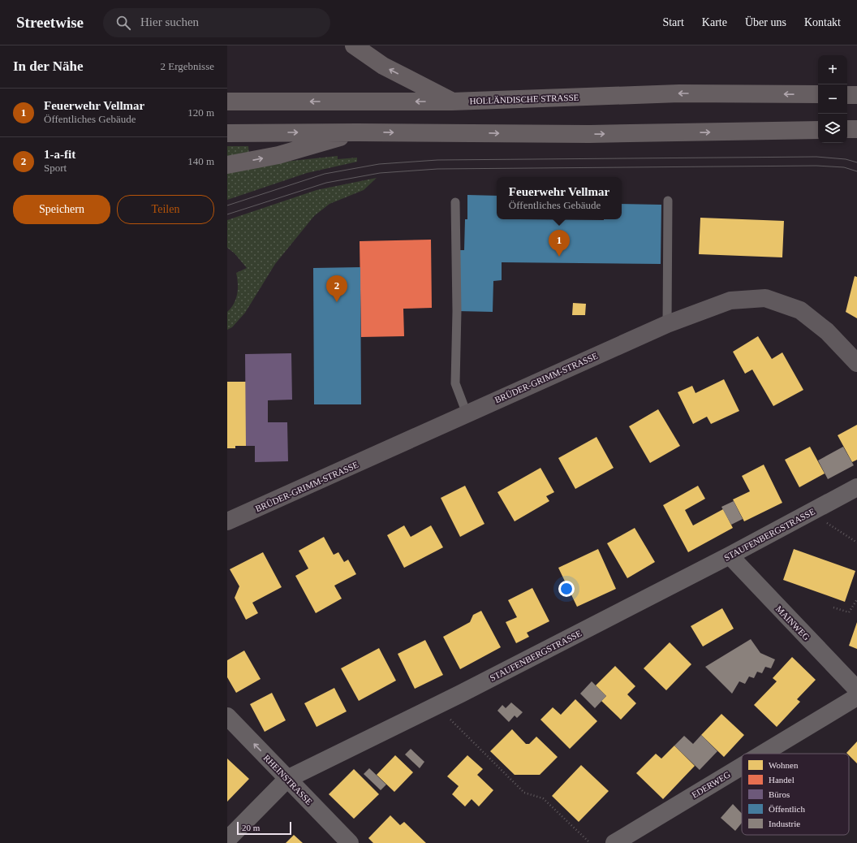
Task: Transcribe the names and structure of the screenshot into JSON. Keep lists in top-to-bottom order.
{
  "streets": {
    "highway": ["HOLLÄNDISCHE STRASSE"],
    "street": [
      "BRÜDER-GRIMM-STRASSE",
      "STAUFENBERGSTRASSE",
      "MAINWEG",
      "RHEINSTRASSE",
      "EDERWEG"
    ]
  },
  "crossings": [
    ["STAUFENBERGSTRASSE", "MAINWEG"],
    ["STAUFENBERGSTRASSE", "RHEINSTRASSE"]
  ],
  "one_way": ["RHEINSTRASSE"],
  "legend": [
    "Wohnen",
    "Handel",
    "Büros",
    "Öffentlich",
    "Industrie"
  ],
  "scale_bar": "20 m",
  "page": {
    "header": "Streetwise",
    "search": "Hier suchen",
    "nav": [
      "Start",
      "Karte",
      "Über uns",
      "Kontakt"
    ],
    "heading": ["In der Nähe", "2 Ergebnisse"],
    "map_buttons": ["+", "−"],
    "list": [
      {
        "mark": "1",
        "name": "Feuerwehr Vellmar",
        "note": "Öffentliches Gebäude",
        "value": "120 m"
      },
      {
        "mark": "2",
        "name": "1-a-fit",
        "note": "Sport",
        "value": "140 m"
      }
    ],
    "popup": ["Feuerwehr Vellmar", "Öffentliches Gebäude"],
    "buttons": ["Speichern", "Teilen"],
    "pins": ["1", "2"],
    "scale": "20 m"
  }
}
